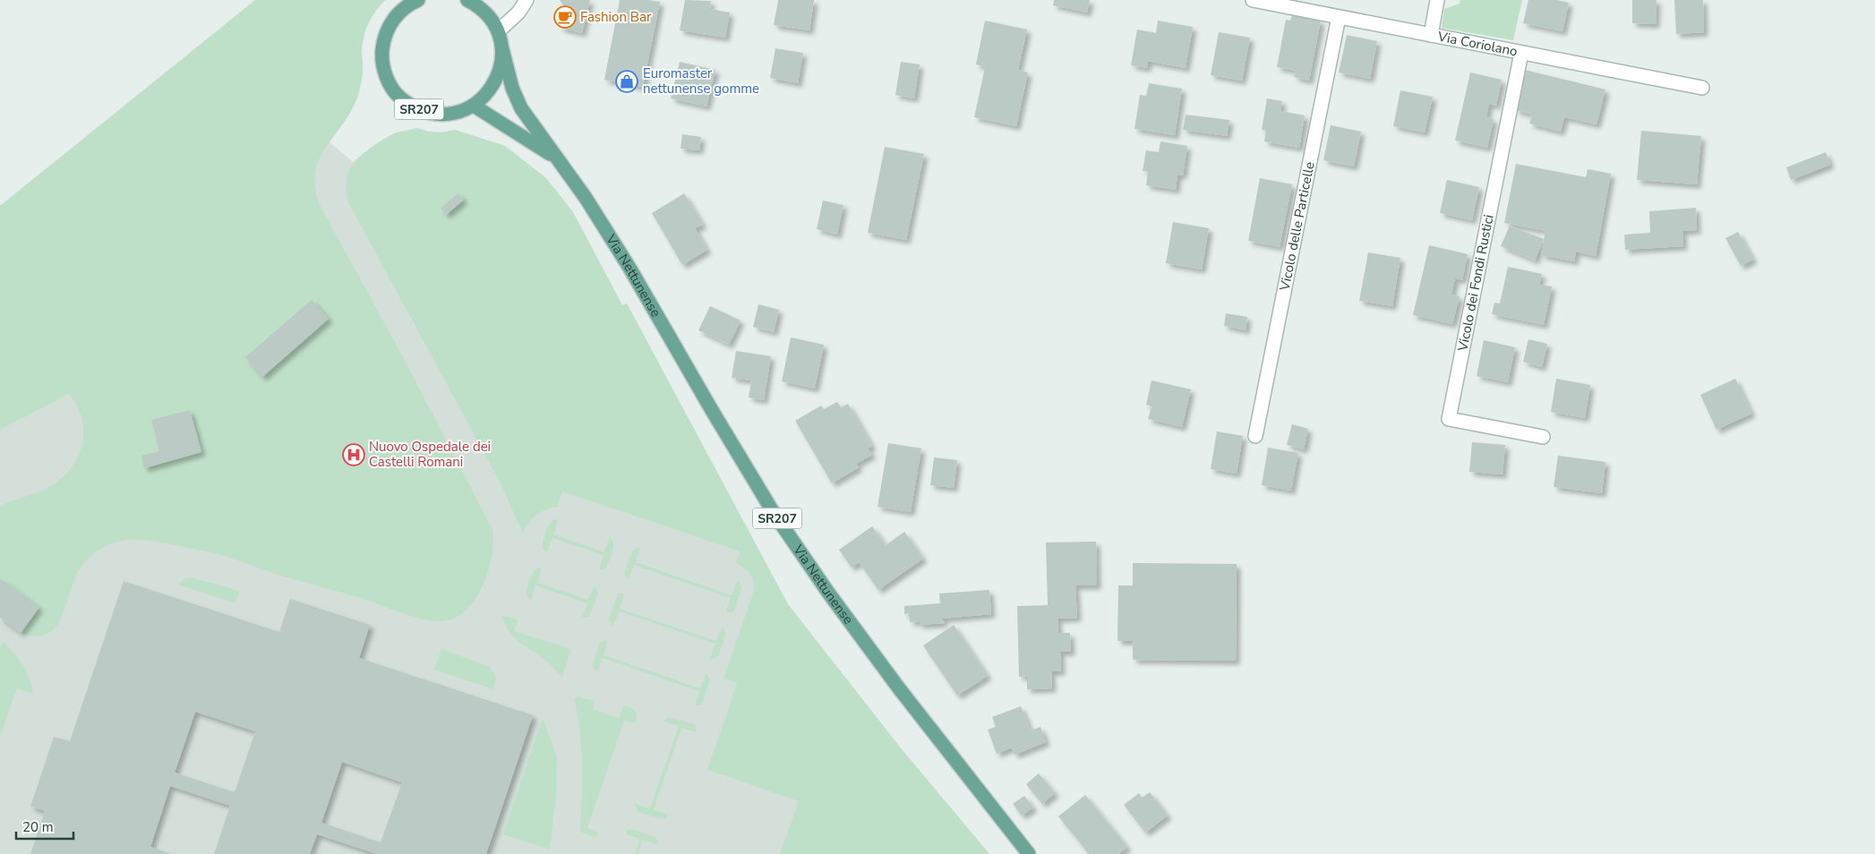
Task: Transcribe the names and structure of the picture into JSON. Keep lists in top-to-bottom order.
{
  "streets": {
    "main road": ["SR207", "Via Nettunense"],
    "street": ["Via Coriolano", "Vicolo delle Particelle", "Vicolo dei Fondi Rustici"]
  },
  "crossings": [
    ["Via Coriolano", "Vicolo delle Particelle"],
    ["Via Coriolano", "Vicolo dei Fondi Rustici"],
    ["SR207", "Via Nettunense"]
  ],
  "places": {
    "cafe": ["Fashion Bar"],
    "shop": ["Euromaster nettunense gomme"],
    "hospital": ["Nuovo Ospedale dei Castelli Romani"]
  },
  "scale_bar": "20 m"
}
